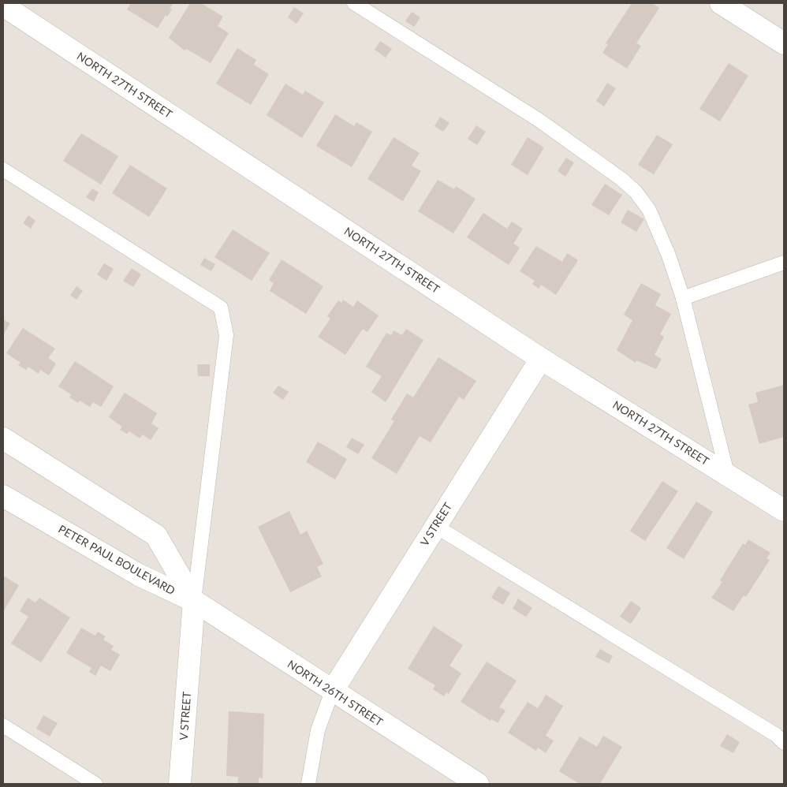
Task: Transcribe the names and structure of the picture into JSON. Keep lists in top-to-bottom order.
{
  "streets": {
    "street": [
      "NORTH 27TH STREET",
      "V STREET",
      "PETER PAUL BOULEVARD",
      "NORTH 26TH STREET"
    ]
  },
  "crossings": [
    ["NORTH 27TH STREET", "V STREET"],
    ["V STREET", "PETER PAUL BOULEVARD"],
    ["V STREET", "NORTH 26TH STREET"],
    ["PETER PAUL BOULEVARD", "NORTH 26TH STREET"]
  ]
}
